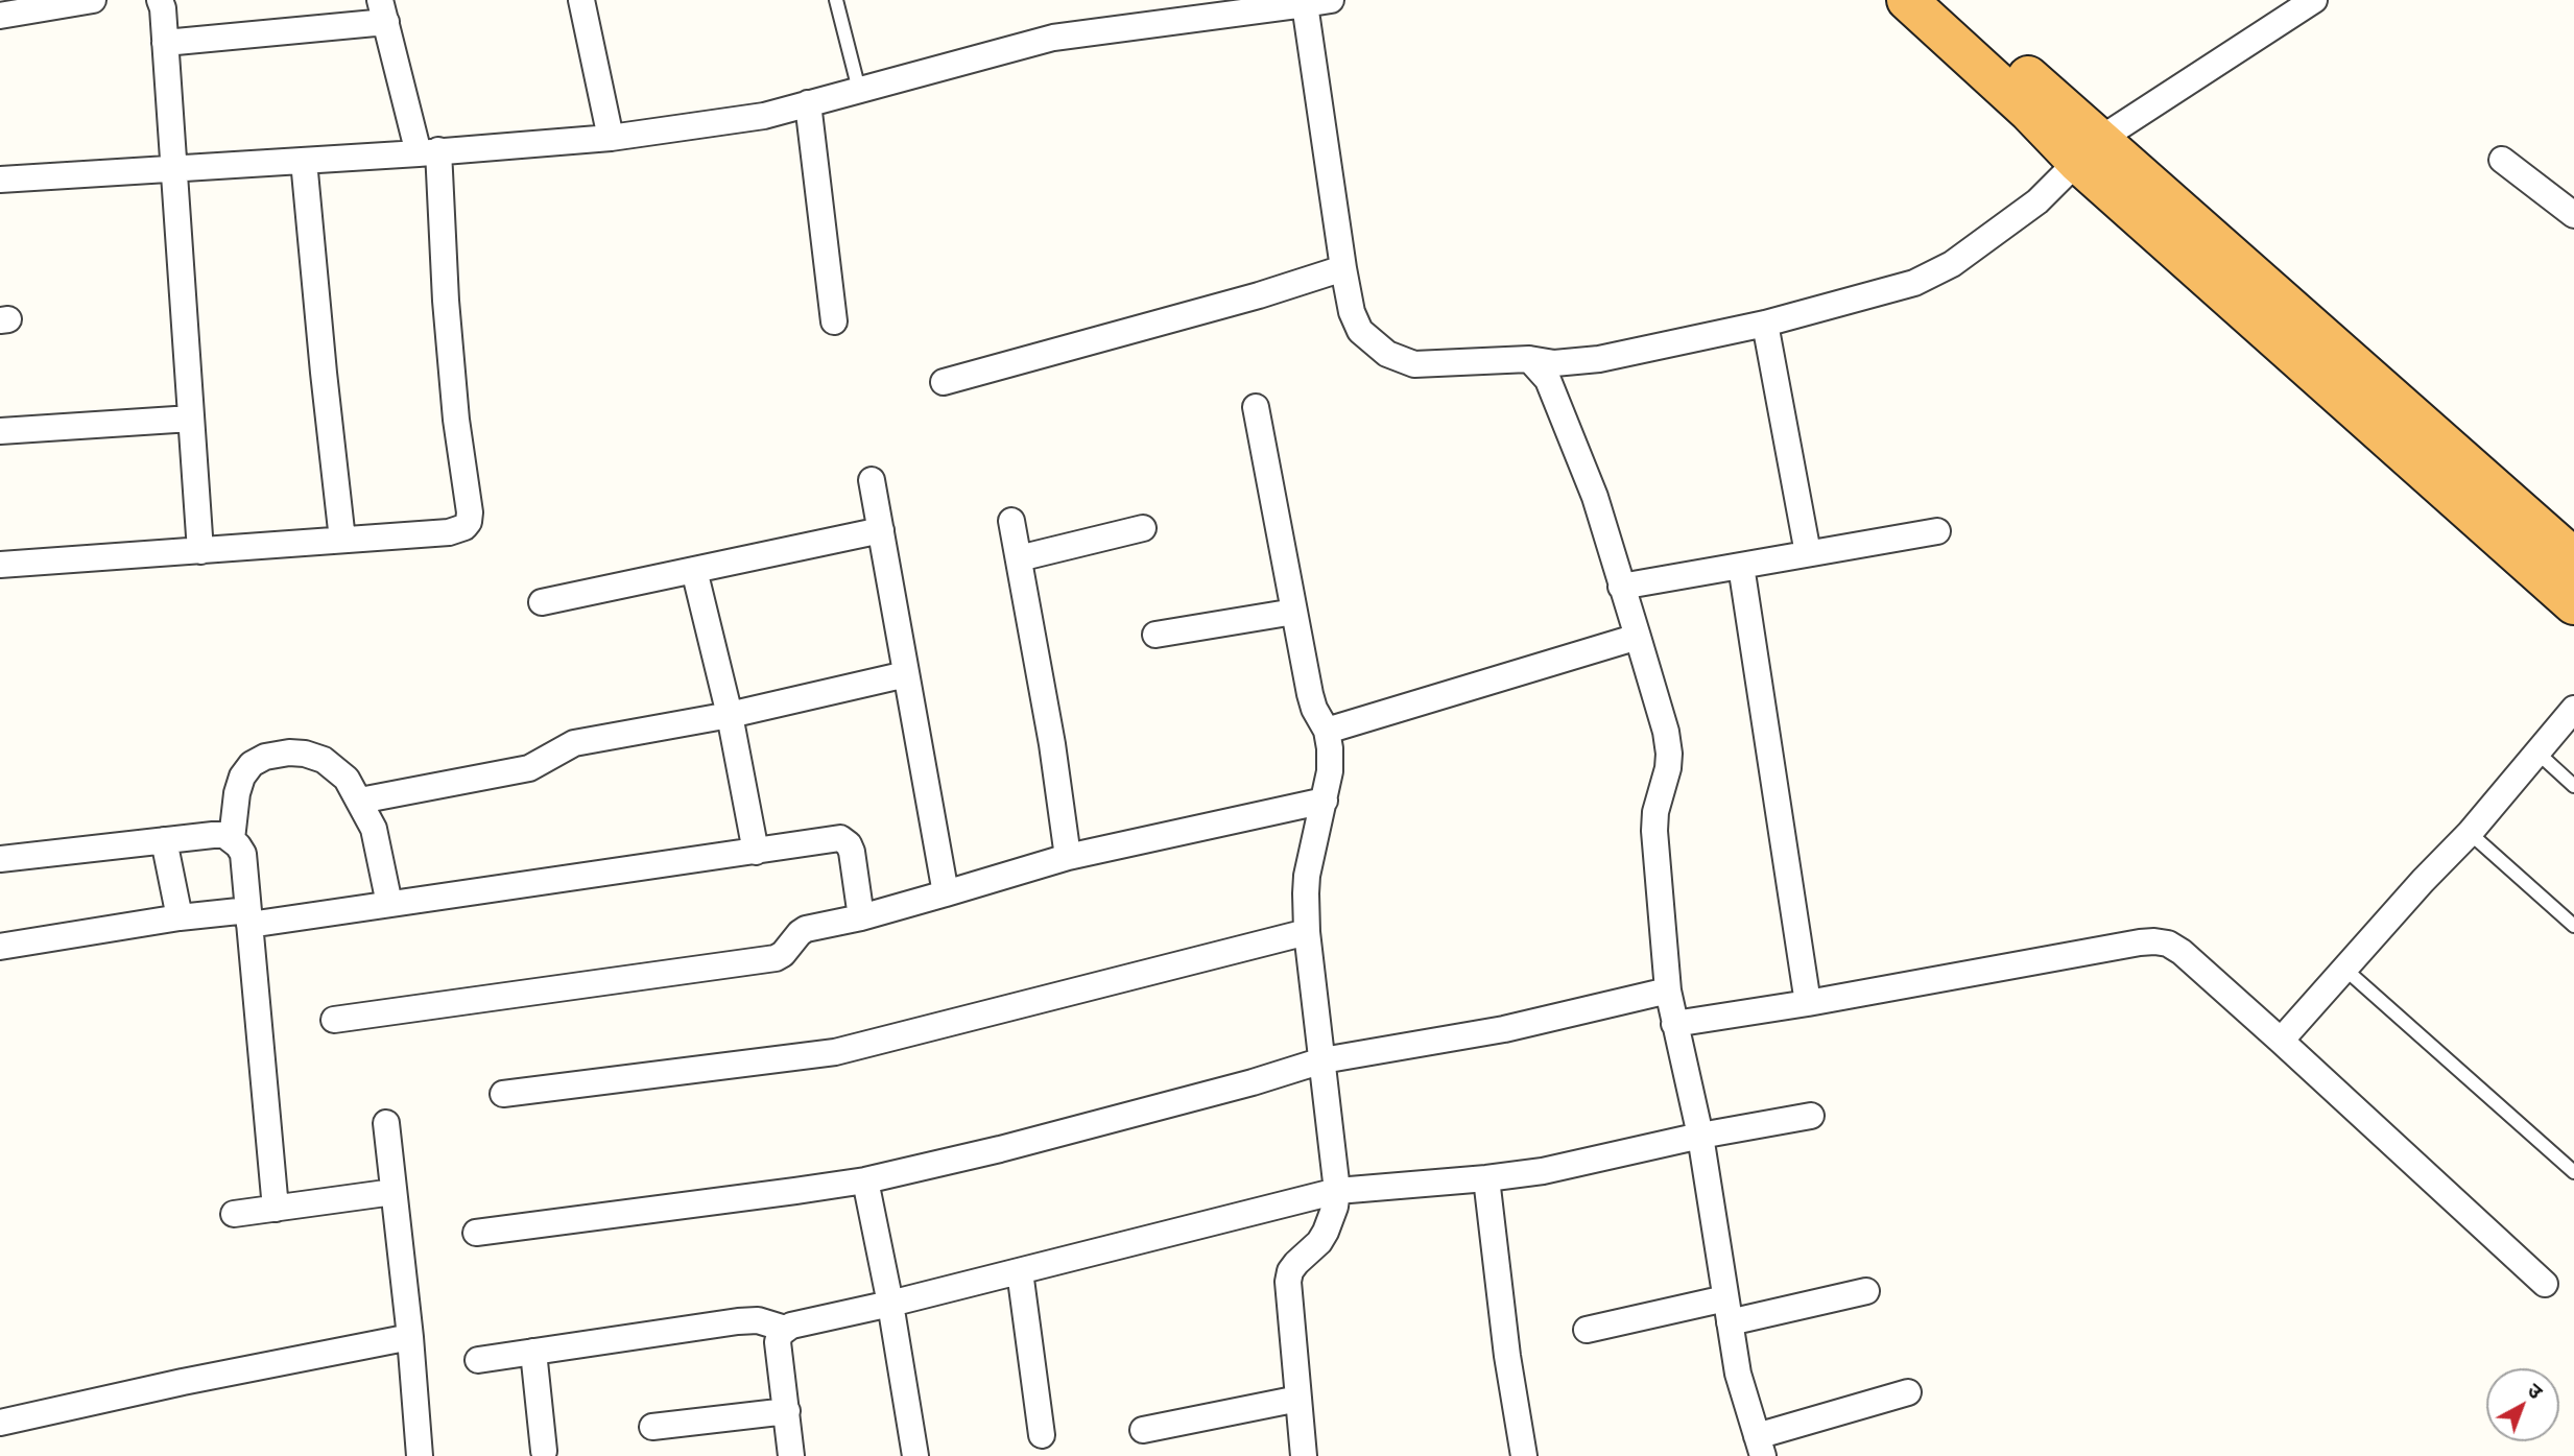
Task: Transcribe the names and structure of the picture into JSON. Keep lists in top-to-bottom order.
{
  "north": "top right"
}
